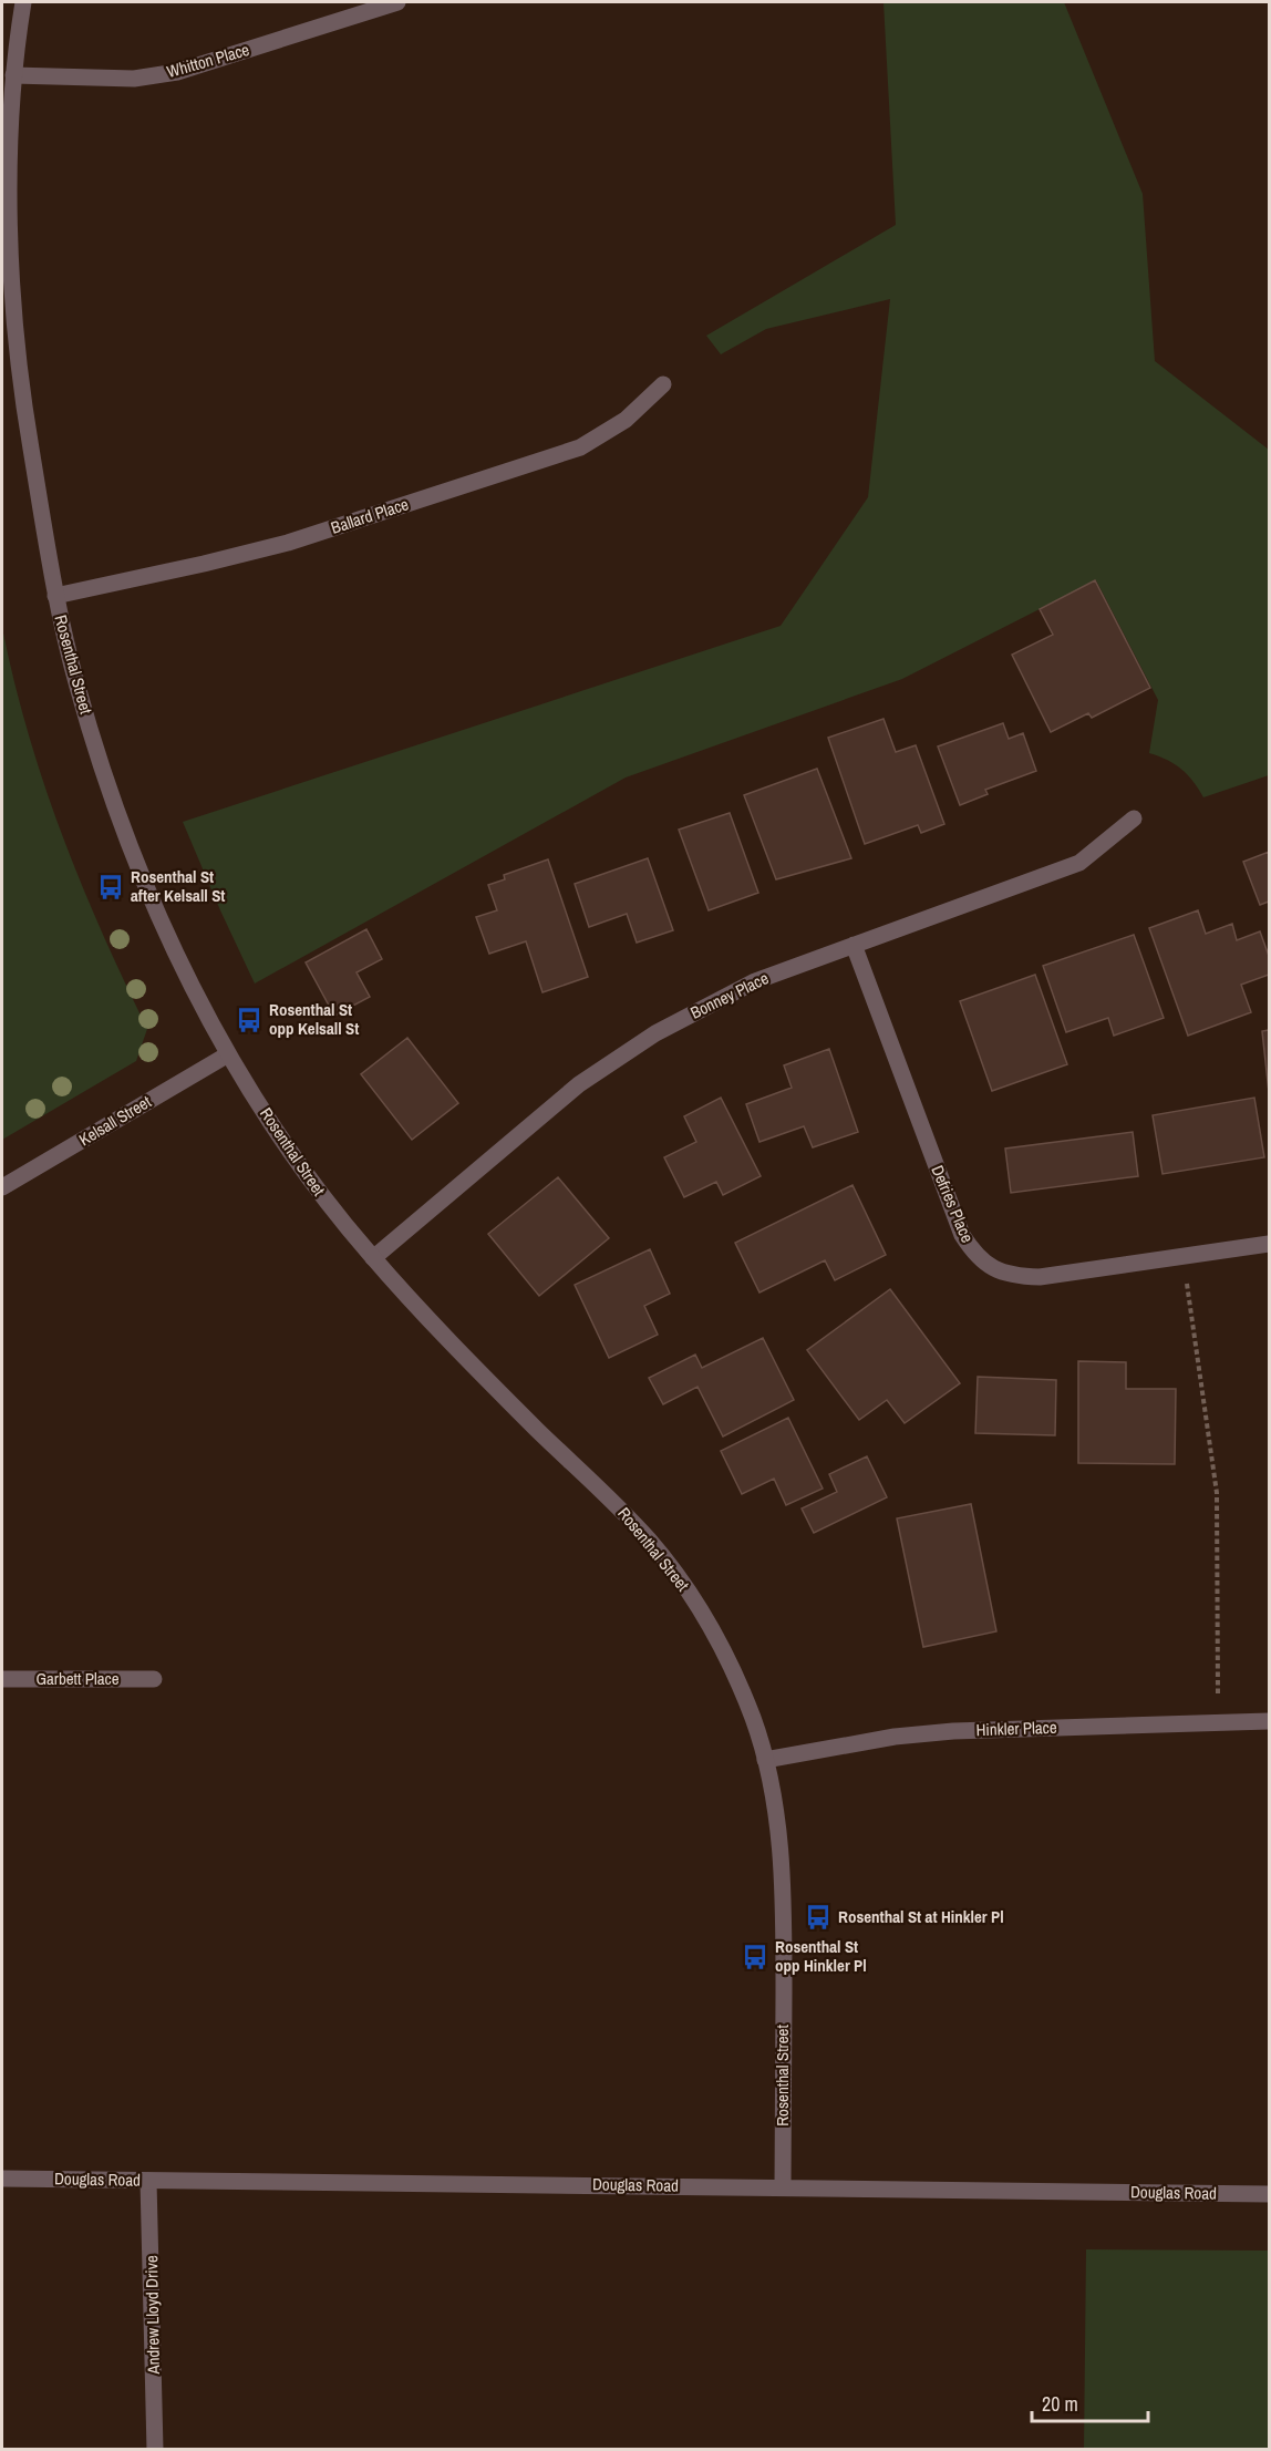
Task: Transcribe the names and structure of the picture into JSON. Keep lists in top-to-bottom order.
{
  "streets": {
    "street": [
      "Whitton Place",
      "Ballard Place",
      "Rosenthal Street",
      "Bonney Place",
      "Kelsall Street",
      "Defries Place",
      "Garbett Place",
      "Hinkler Place",
      "Douglas Road",
      "Andrew Lloyd Drive"
    ]
  },
  "crossings": [
    ["Whitton Place", "Rosenthal Street"],
    ["Ballard Place", "Rosenthal Street"],
    ["Rosenthal Street", "Bonney Place"],
    ["Rosenthal Street", "Kelsall Street"],
    ["Rosenthal Street", "Hinkler Place"],
    ["Rosenthal Street", "Douglas Road"],
    ["Bonney Place", "Defries Place"],
    ["Douglas Road", "Andrew Lloyd Drive"]
  ],
  "places": {
    "bus stop": [
      "Rosenthal St after Kelsall St",
      "Rosenthal St opp Kelsall St",
      "Rosenthal St at Hinkler Pl",
      "Rosenthal St opp Hinkler Pl"
    ]
  },
  "scale_bar": "20 m"
}
